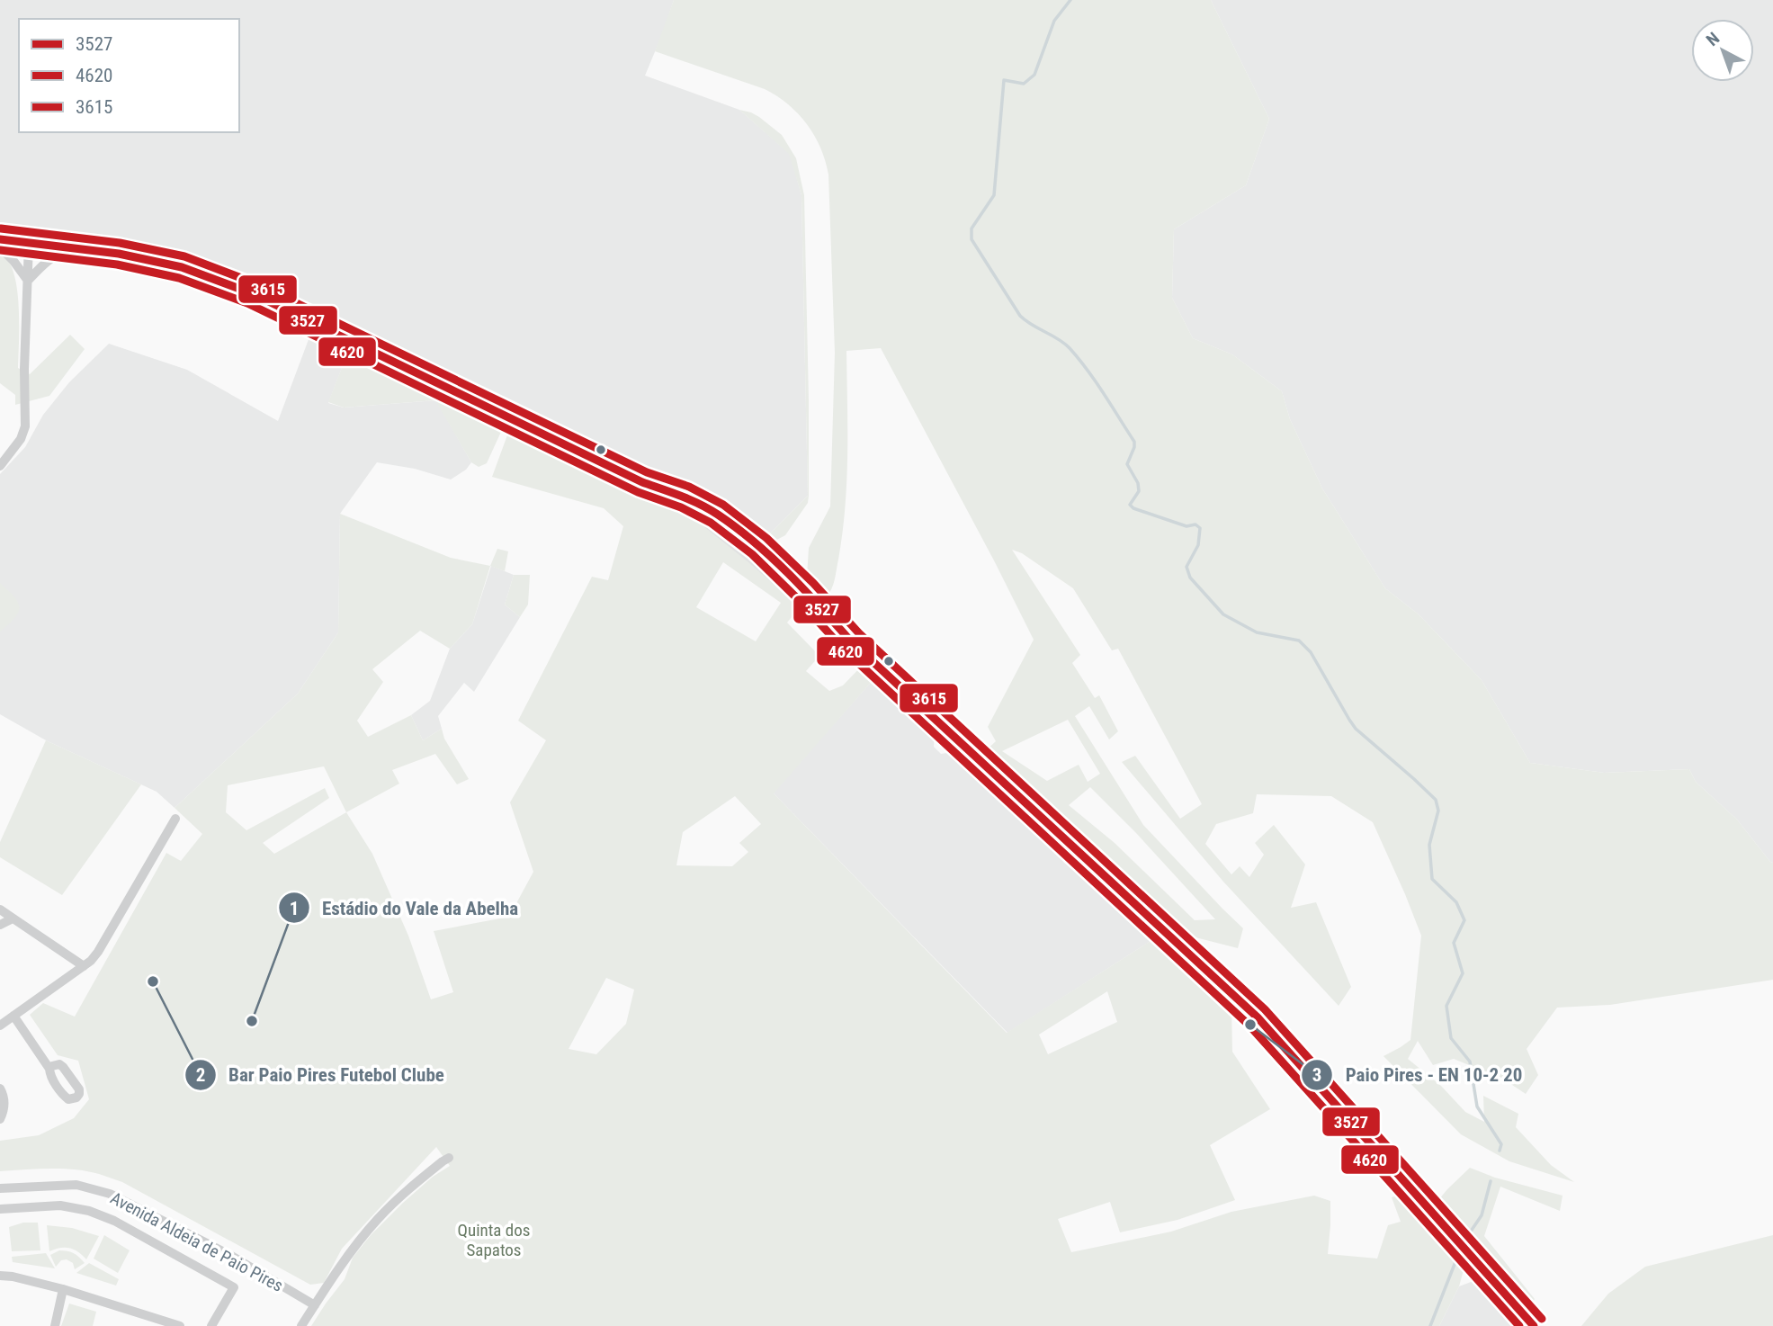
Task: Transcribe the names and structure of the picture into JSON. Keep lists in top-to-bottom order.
{
  "streets": {
    "street": ["Avenida Aldeia de Paio Pires"]
  },
  "parks": ["Quinta dos Sapatos"],
  "places": ["Bar Paio Pires Futebol Clube", "Estádio do Vale da Abelha", "Paio Pires - EN 10-2 20"],
  "lines": ["transit line 3615", "transit line 3527", "transit line 4620"],
  "legend": ["3527", "4620", "3615"],
  "north": "top left"
}
